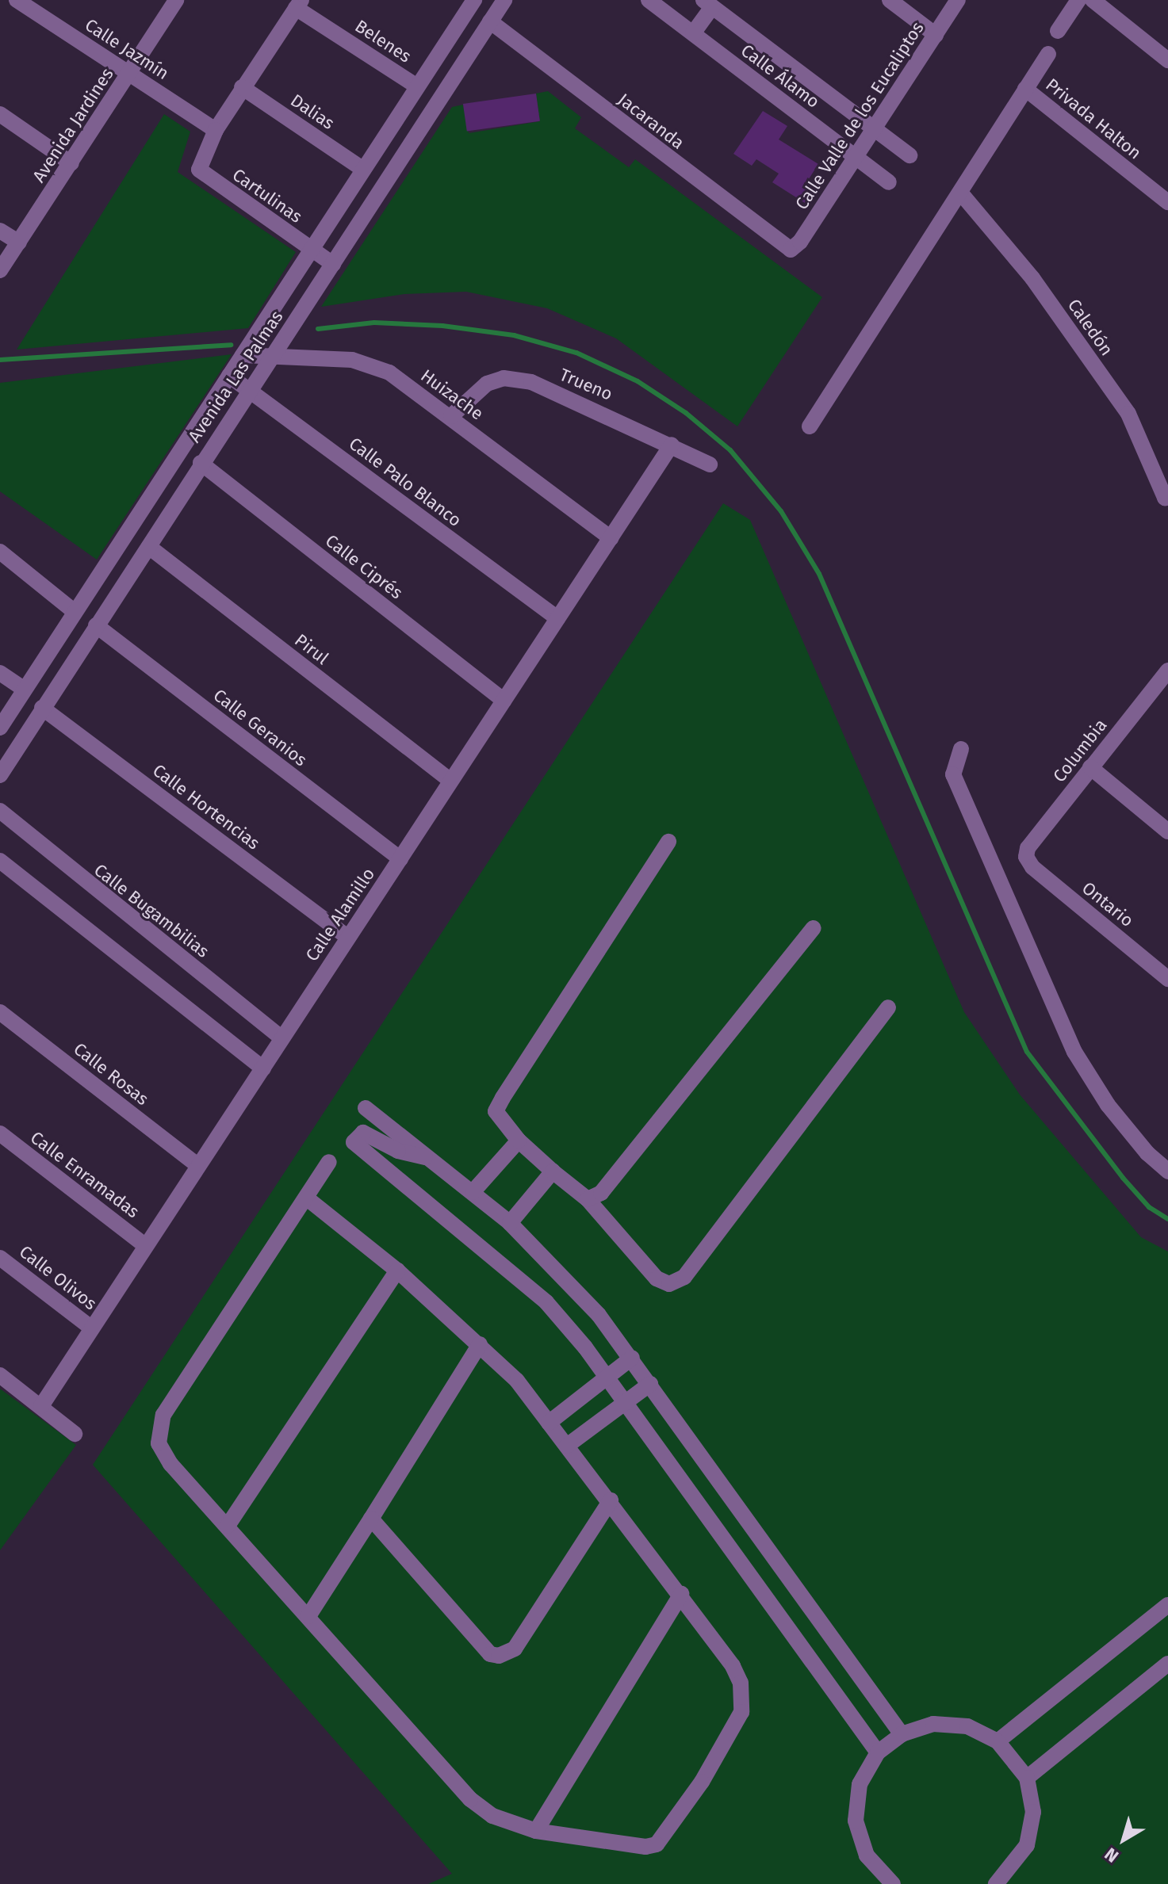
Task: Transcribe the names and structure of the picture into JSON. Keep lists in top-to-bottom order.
{
  "streets": {
    "street": [
      "Belenes",
      "Calle Jazmín",
      "Calle Álamo",
      "Dalias",
      "Calle Valle de los Eucaliptos",
      "Privada Halton",
      "Jacaranda",
      "Avenida Jardines",
      "Cartulinas",
      "Caledón",
      "Avenida Las Palmas",
      "Trueno",
      "Huizache",
      "Calle Palo Blanco",
      "Calle Ciprés",
      "Pirul",
      "Calle Geranios",
      "Columbia",
      "Calle Hortencias",
      "Ontario",
      "Calle Bugambilias",
      "Calle Alamillo",
      "Calle Rosas",
      "Calle Enramadas",
      "Calle Olivos"
    ]
  },
  "crossings": [
    ["Belenes", "Avenida Las Palmas"],
    ["Calle Jazmín", "Avenida Jardines"],
    ["Calle Jazmín", "Cartulinas"],
    ["Calle Álamo", "Calle Valle de los Eucaliptos"],
    ["Dalias", "Avenida Las Palmas"],
    ["Calle Valle de los Eucaliptos", "Jacaranda"],
    ["Jacaranda", "Avenida Las Palmas"],
    ["Cartulinas", "Avenida Las Palmas"],
    ["Avenida Las Palmas", "Huizache"],
    ["Avenida Las Palmas", "Calle Palo Blanco"],
    ["Avenida Las Palmas", "Calle Ciprés"],
    ["Avenida Las Palmas", "Pirul"],
    ["Avenida Las Palmas", "Calle Geranios"],
    ["Avenida Las Palmas", "Calle Hortencias"],
    ["Trueno", "Huizache"],
    ["Trueno", "Calle Alamillo"],
    ["Huizache", "Calle Alamillo"],
    ["Calle Palo Blanco", "Calle Alamillo"],
    ["Calle Ciprés", "Calle Alamillo"],
    ["Pirul", "Calle Alamillo"],
    ["Calle Geranios", "Calle Alamillo"],
    ["Columbia", "Ontario"],
    ["Calle Hortencias", "Calle Alamillo"],
    ["Calle Bugambilias", "Calle Alamillo"],
    ["Calle Alamillo", "Calle Rosas"],
    ["Calle Alamillo", "Calle Enramadas"],
    ["Calle Alamillo", "Calle Olivos"]
  ],
  "north": "bottom left"
}
